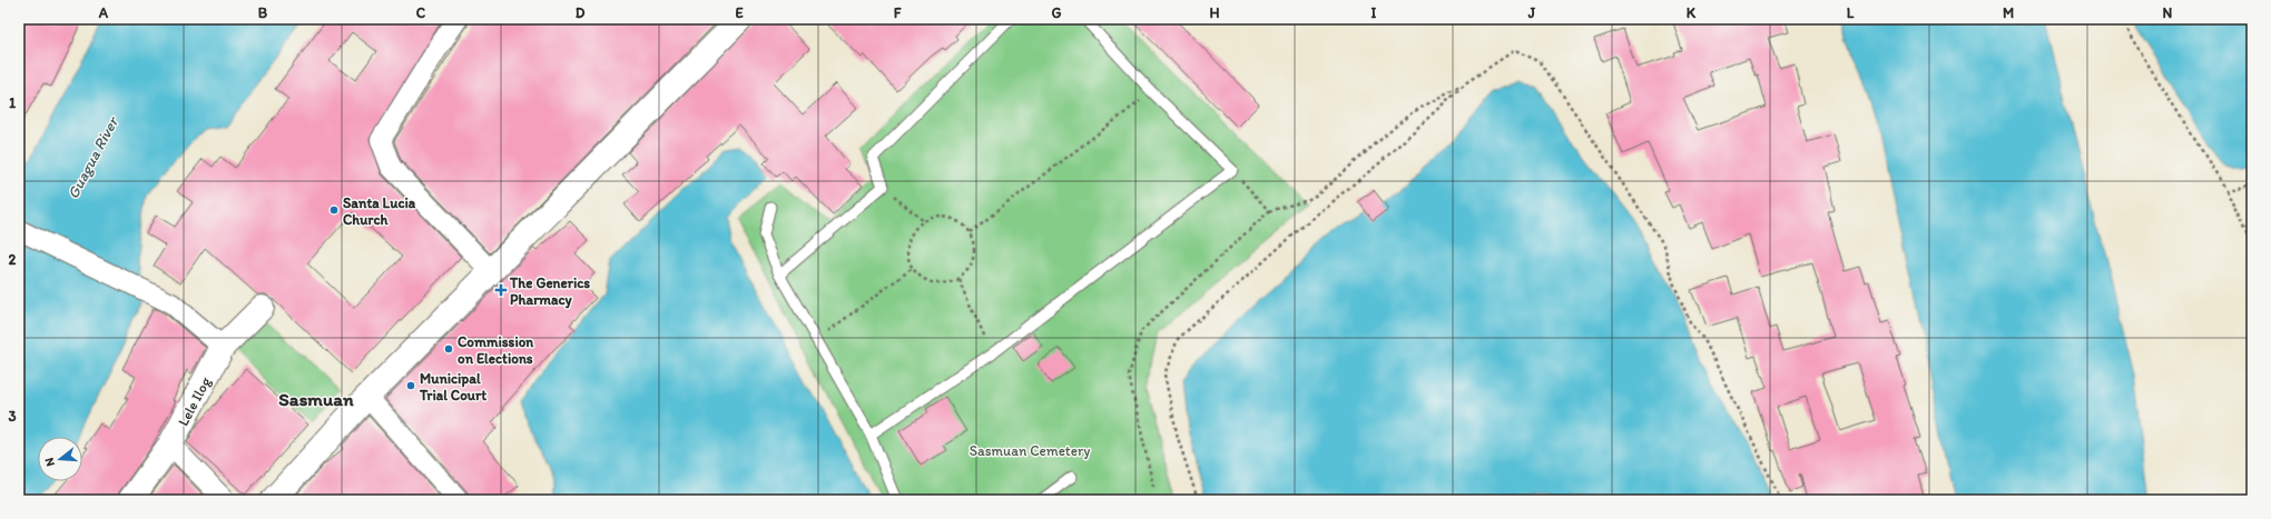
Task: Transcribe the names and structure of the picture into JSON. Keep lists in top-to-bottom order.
{
  "streets": {
    "street": ["Lele Ilog"]
  },
  "districts": ["Sasmuan"],
  "water": ["Guagua River"],
  "parks": ["Sasmuan Cemetery"],
  "places": {
    "other": ["Santa Lucia Church", "Commission on Elections", "Municipal Trial Court"],
    "health": ["The Generics Pharmacy"]
  },
  "north": "left",
  "grid": {
    "columns": [
      "A",
      "B",
      "C",
      "D",
      "E",
      "F",
      "G",
      "H",
      "I",
      "J",
      "K",
      "L",
      "M",
      "N"
    ],
    "rows": ["1", "2", "3"]
  }
}
